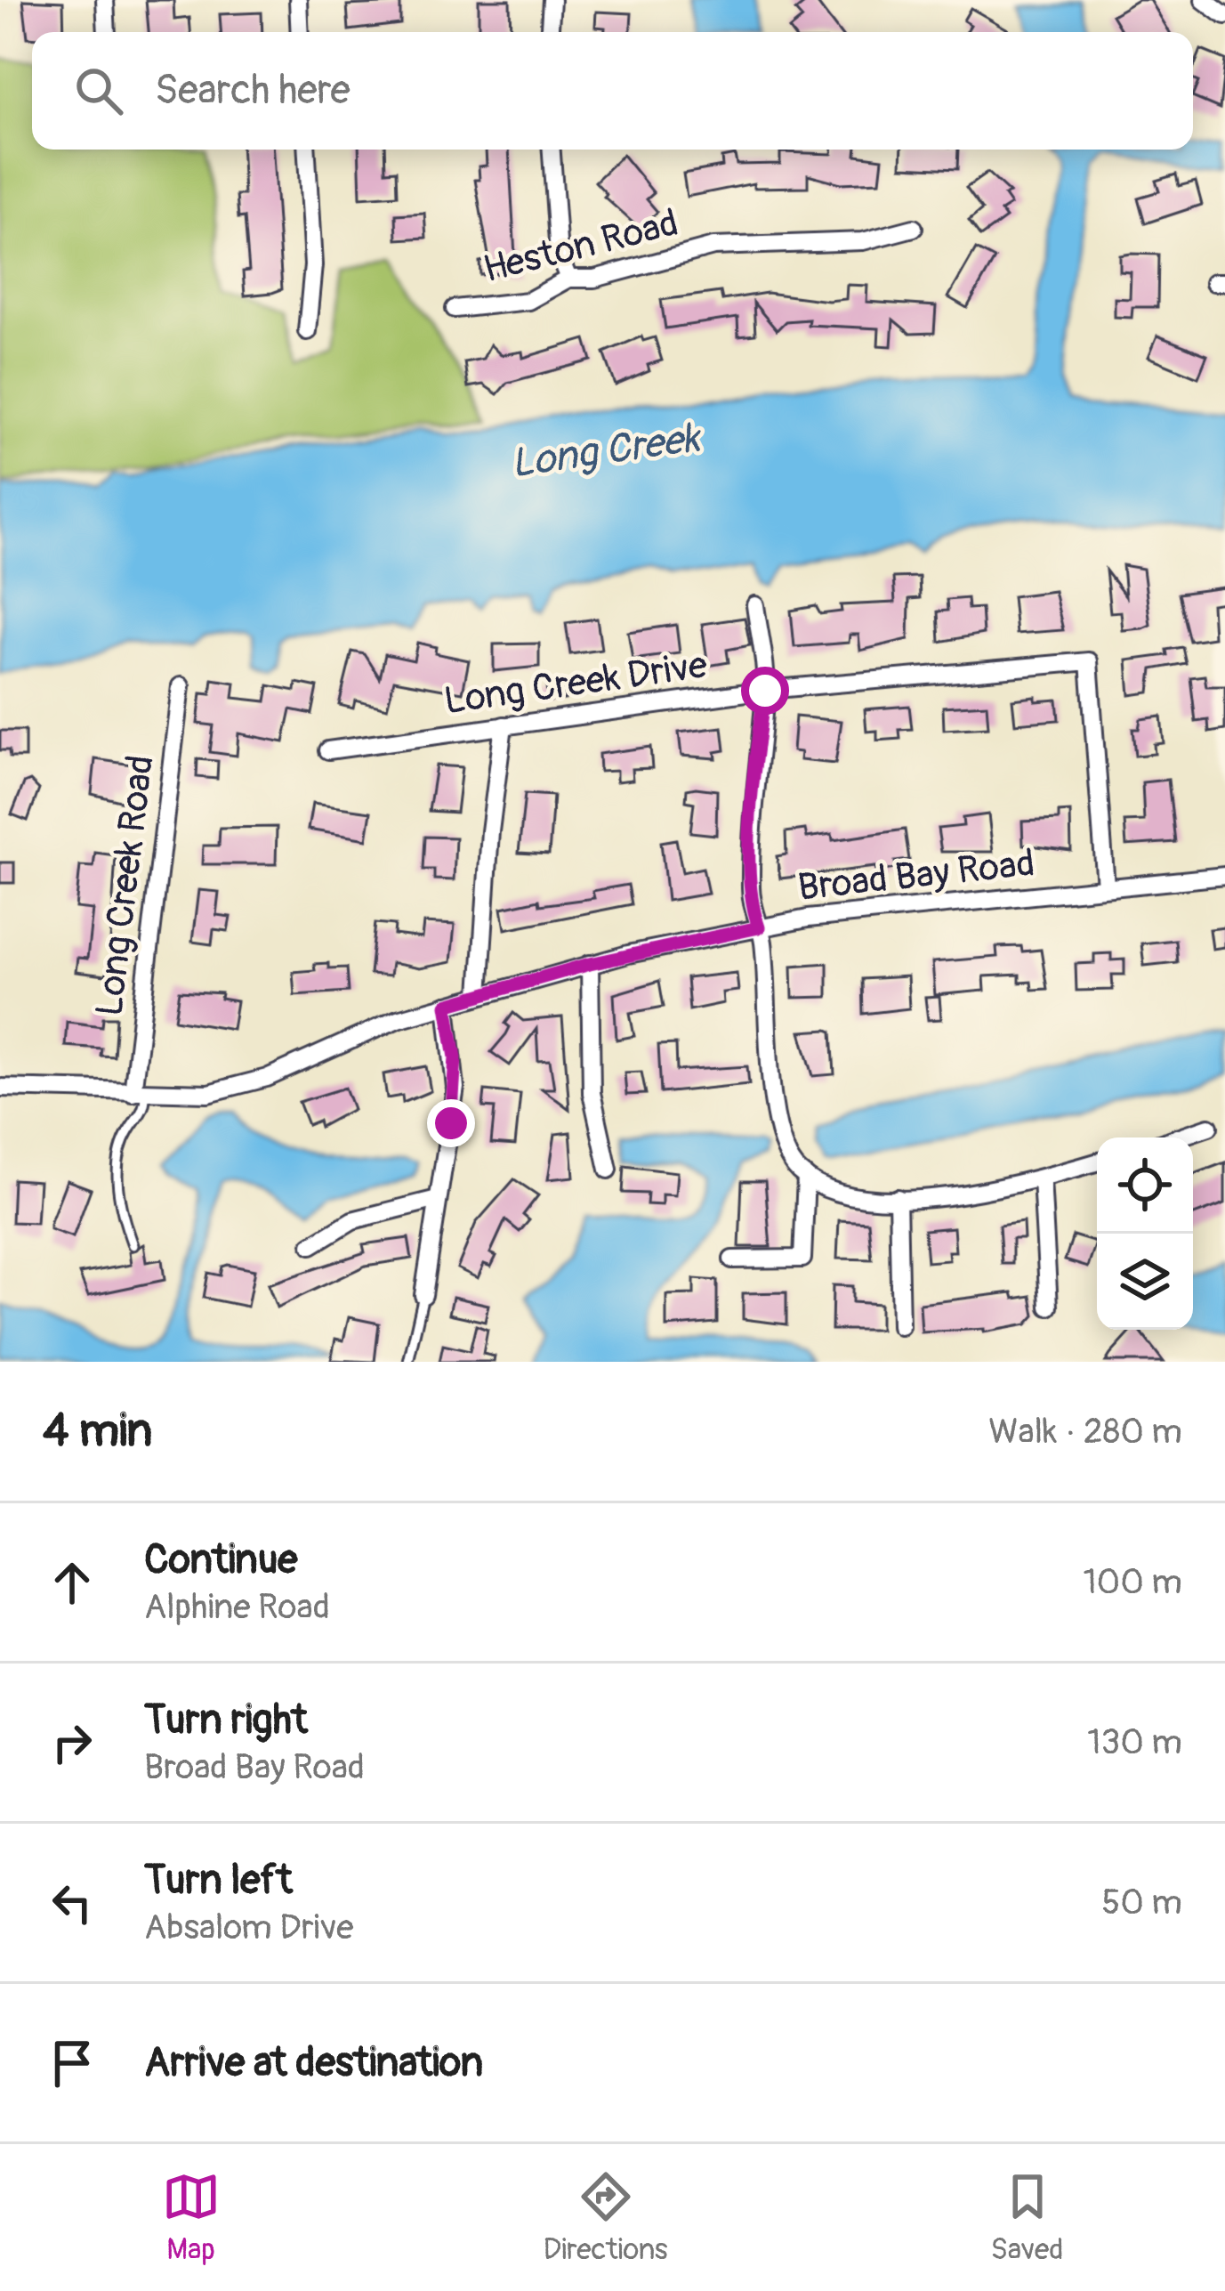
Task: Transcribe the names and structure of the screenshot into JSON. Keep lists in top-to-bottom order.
{
  "streets": {
    "street": [
      "Heston Road",
      "Long Creek Drive",
      "Broad Bay Road",
      "Long Creek Road"
    ]
  },
  "crossings": [
    ["Long Creek Drive", "Broad Bay Road"],
    ["Broad Bay Road", "Long Creek Road"]
  ],
  "water": ["Long Creek"],
  "page": {
    "search": "Search here",
    "heading": ["4 min", "Walk · 280 m"],
    "list": [
      ["Continue", "Alphine Road", "100 m"],
      ["Turn right", "Broad Bay Road", "130 m"],
      ["Turn left", "Absalom Drive", "50 m"],
      "Arrive at destination"
    ],
    "nav": ["Map", "Directions", "Saved"]
  }
}
